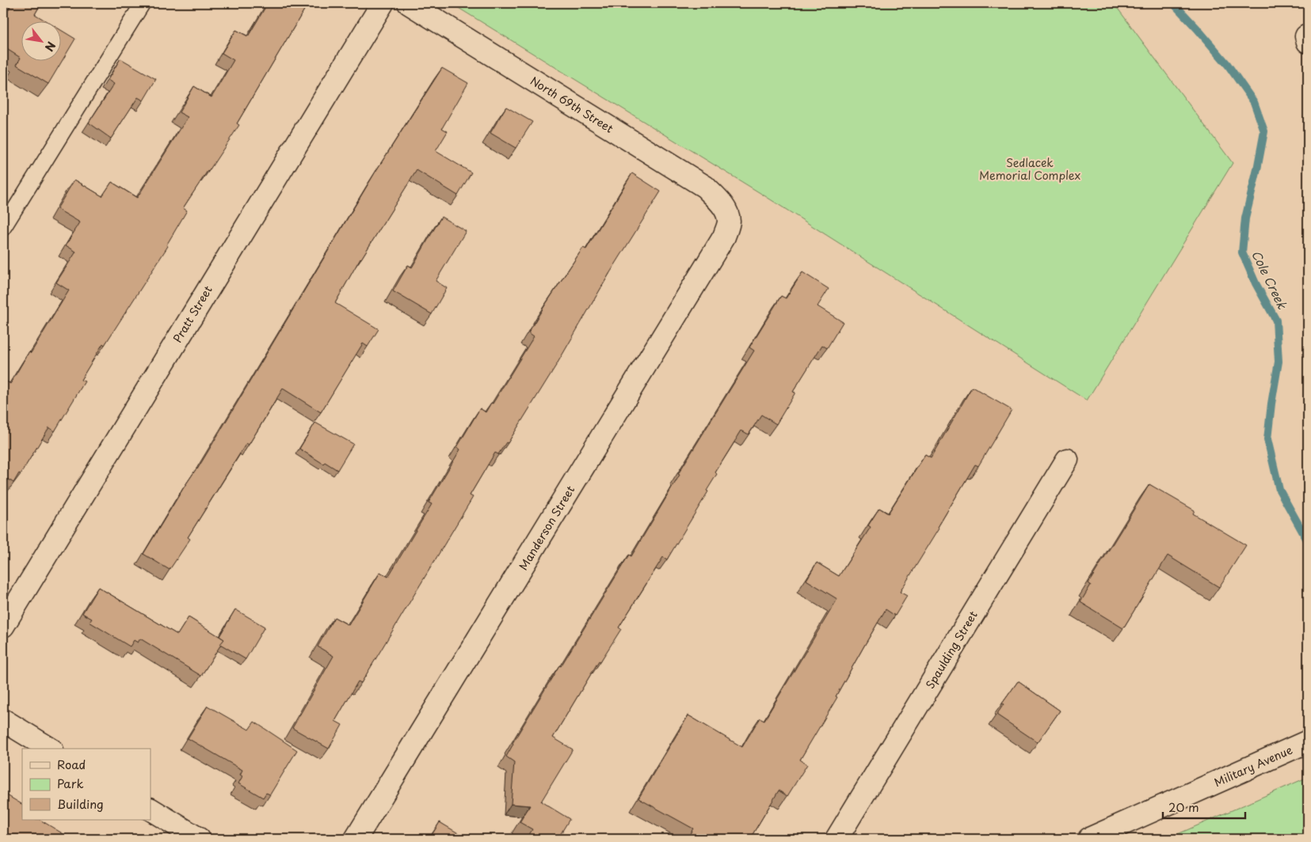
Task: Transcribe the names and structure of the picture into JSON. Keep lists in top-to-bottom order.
{
  "streets": {
    "street": [
      "North 69th Street",
      "Pratt Street",
      "Manderson Street",
      "Spaulding Street",
      "Military Avenue"
    ]
  },
  "crossings": [
    ["North 69th Street", "Manderson Street"]
  ],
  "water": ["Cole Creek"],
  "parks": ["Sedlacek Memorial Complex"],
  "legend": ["Road", "Park", "Building"],
  "scale_bar": "20 m",
  "north": "bottom right"
}
